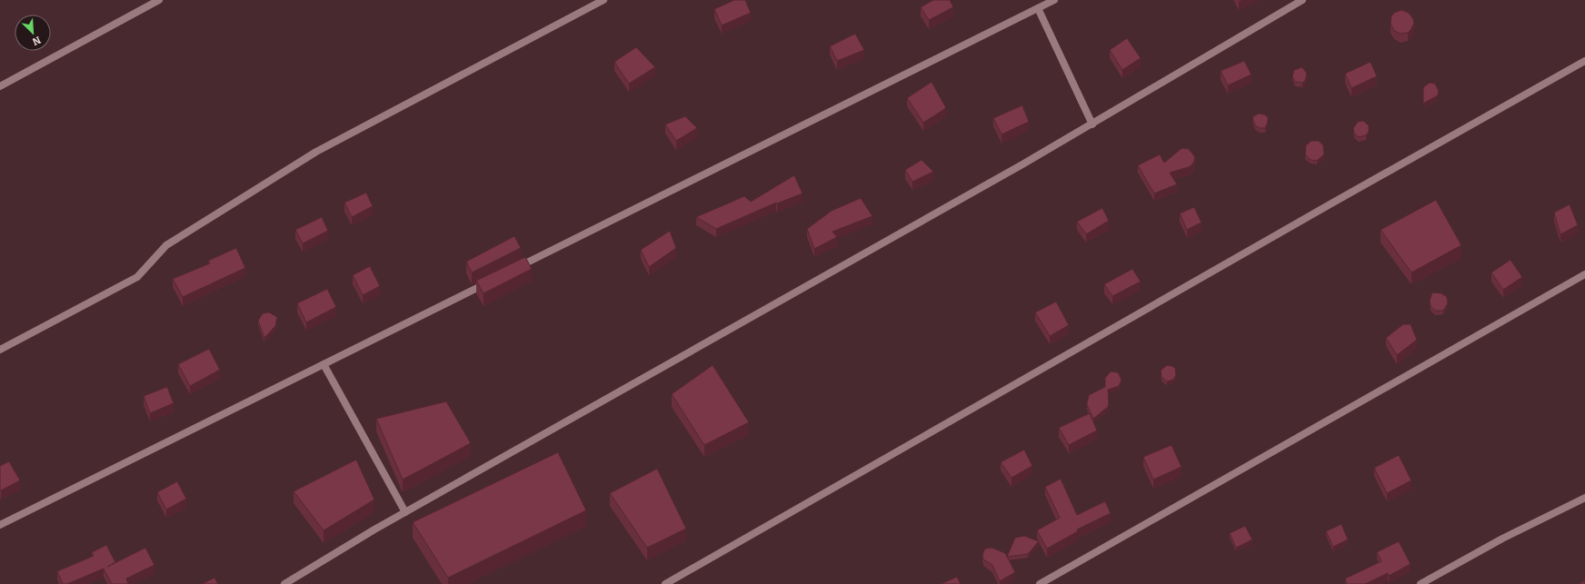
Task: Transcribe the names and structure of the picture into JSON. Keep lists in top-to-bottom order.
{
  "north": "bottom right"
}
